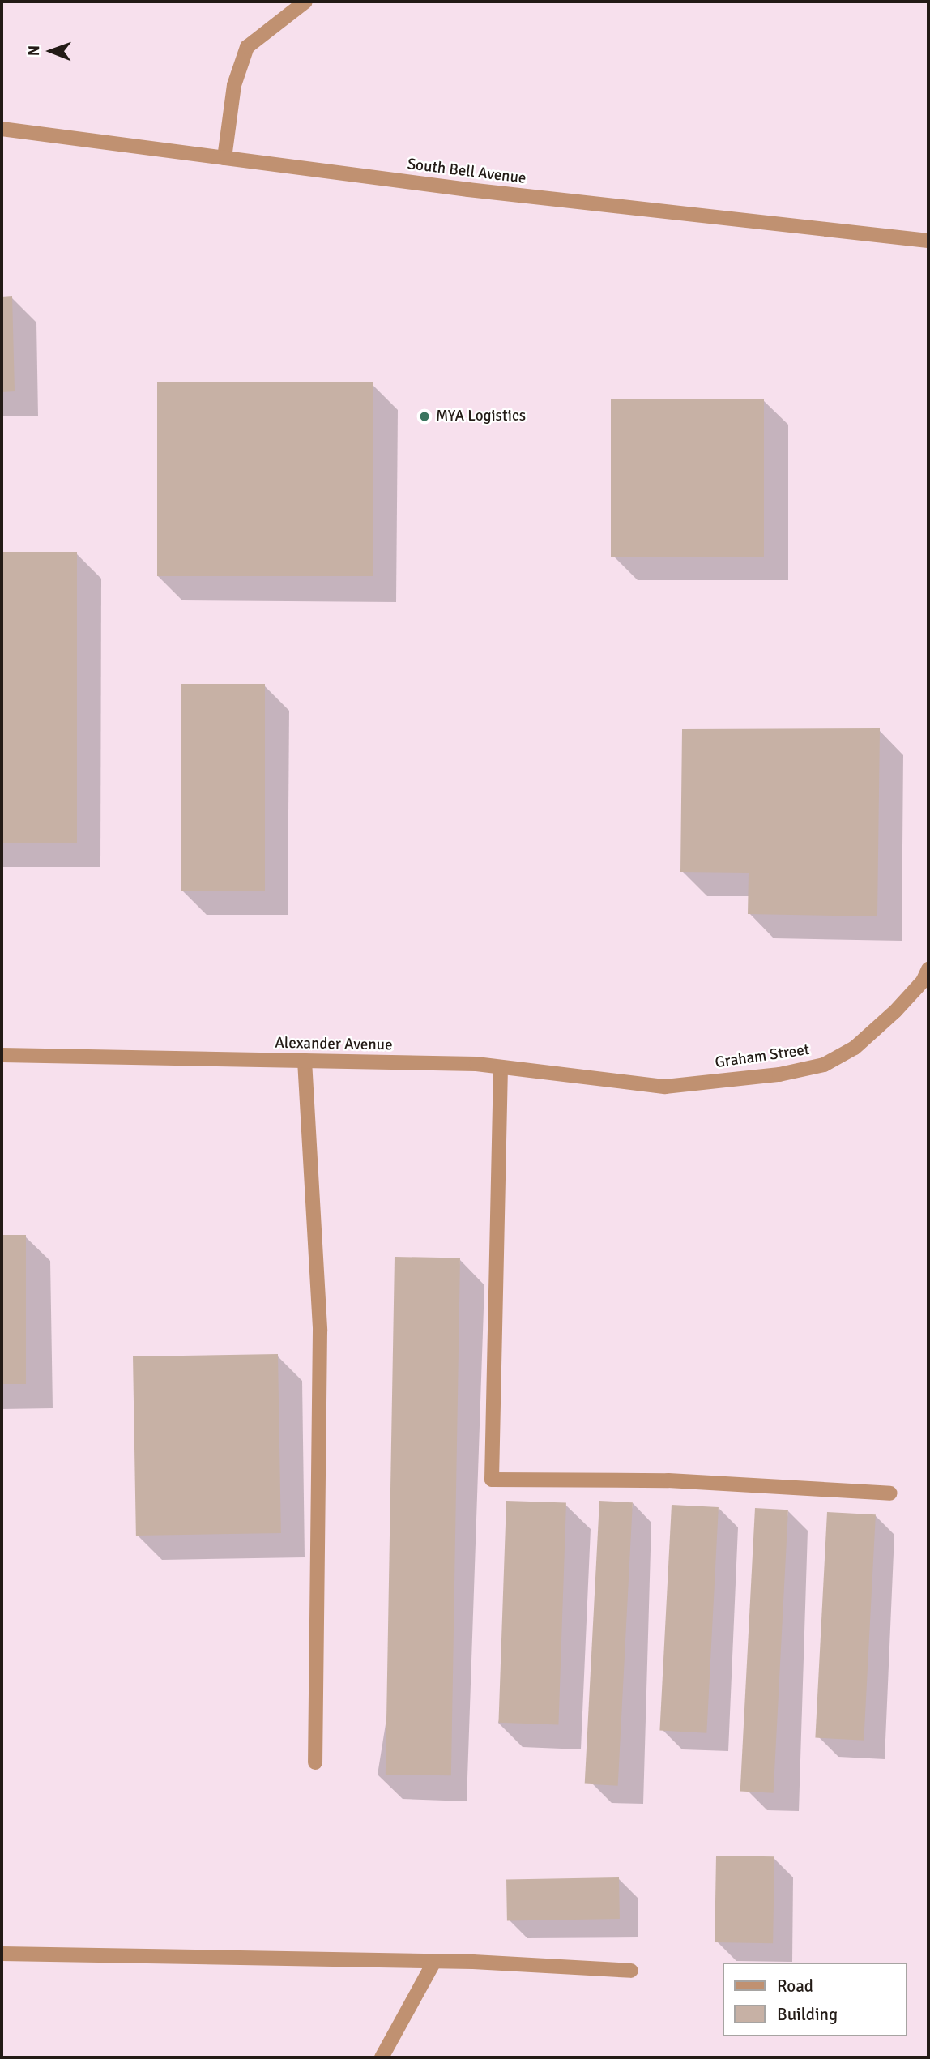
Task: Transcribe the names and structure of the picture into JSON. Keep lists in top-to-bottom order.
{
  "streets": {
    "street": ["South Bell Avenue", "Alexander Avenue", "Graham Street"]
  },
  "crossings": [
    ["Alexander Avenue", "Graham Street"]
  ],
  "places": ["MYA Logistics"],
  "legend": ["Road", "Building"],
  "north": "left"
}
